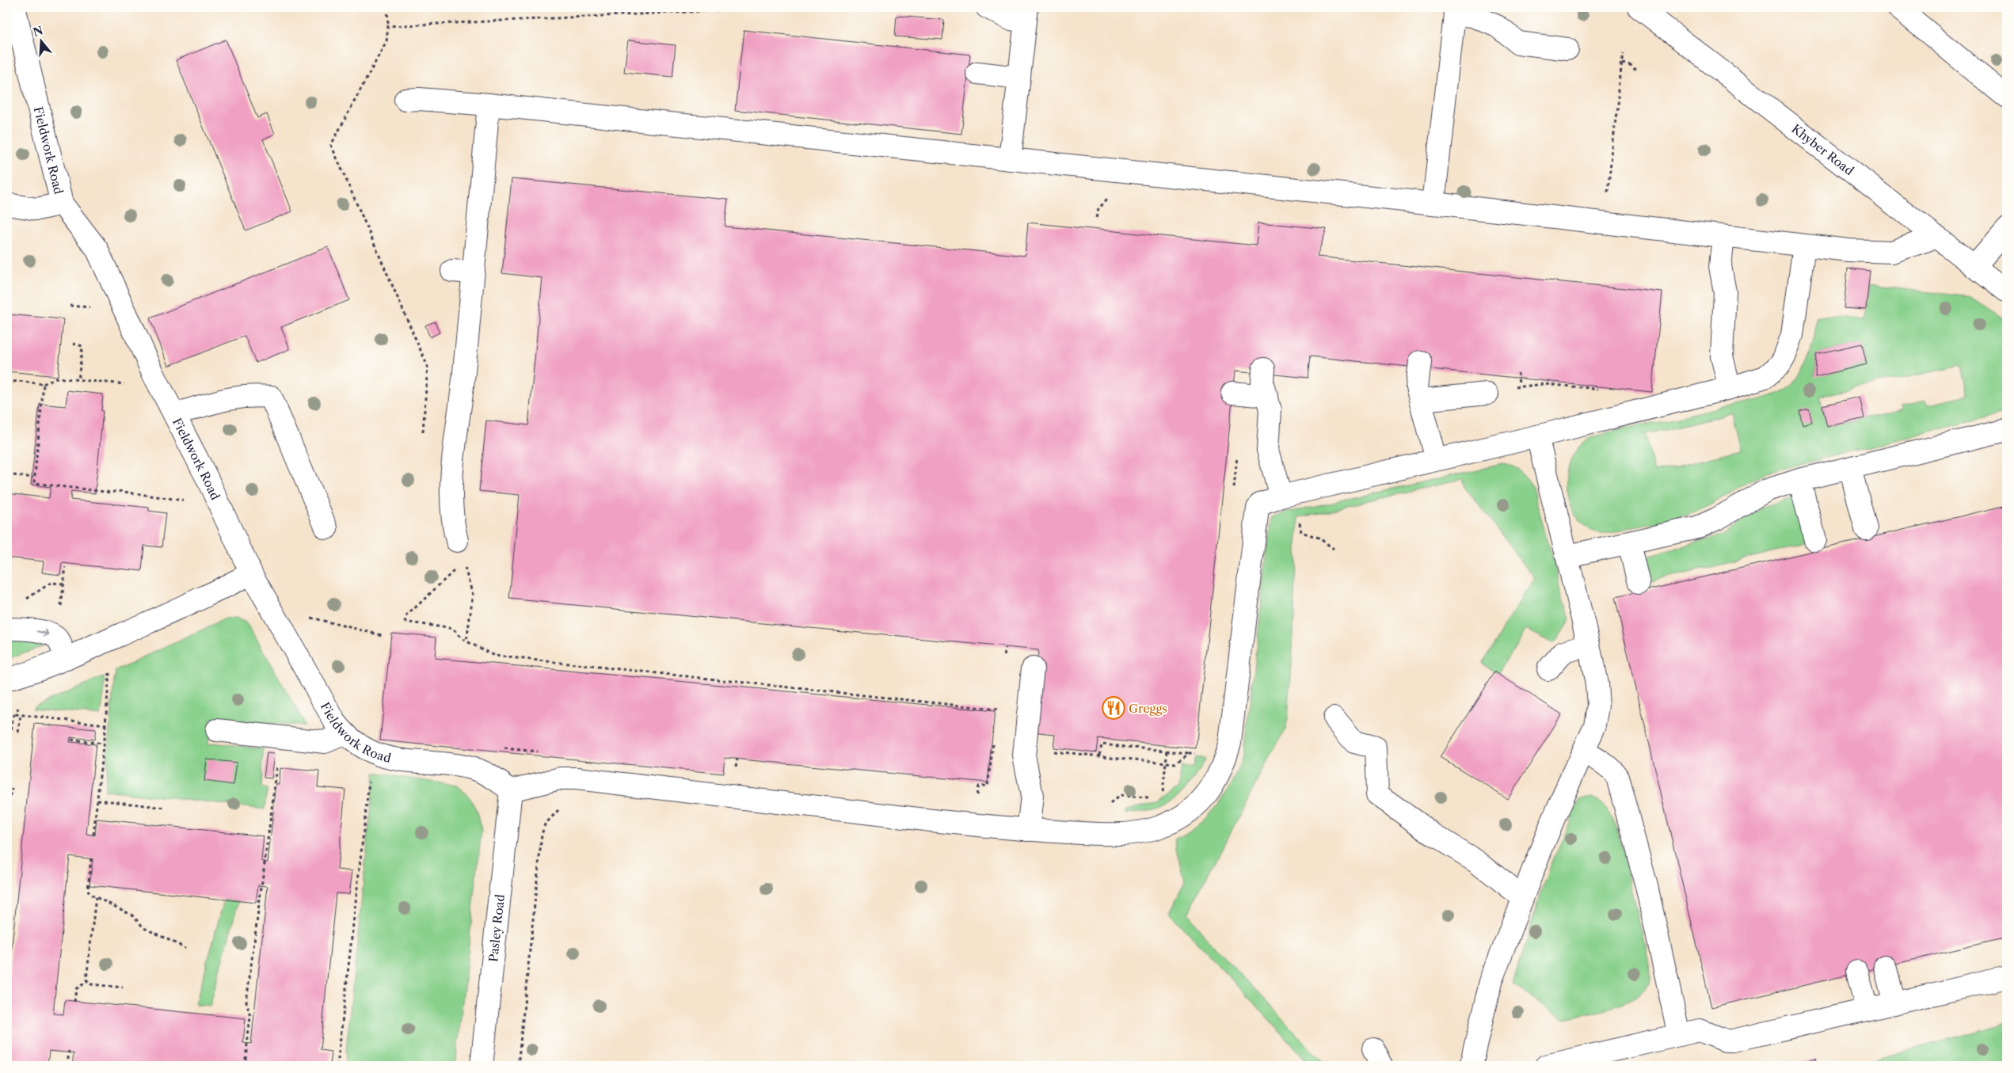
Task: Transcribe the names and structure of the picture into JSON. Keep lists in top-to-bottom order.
{
  "streets": {
    "lane": ["Khyber Road", "Fieldwork Road", "Pasley Road"]
  },
  "crossings": [
    ["Fieldwork Road", "Pasley Road"]
  ],
  "places": {
    "restaurant": ["Greggs"]
  },
  "north": "top"
}
